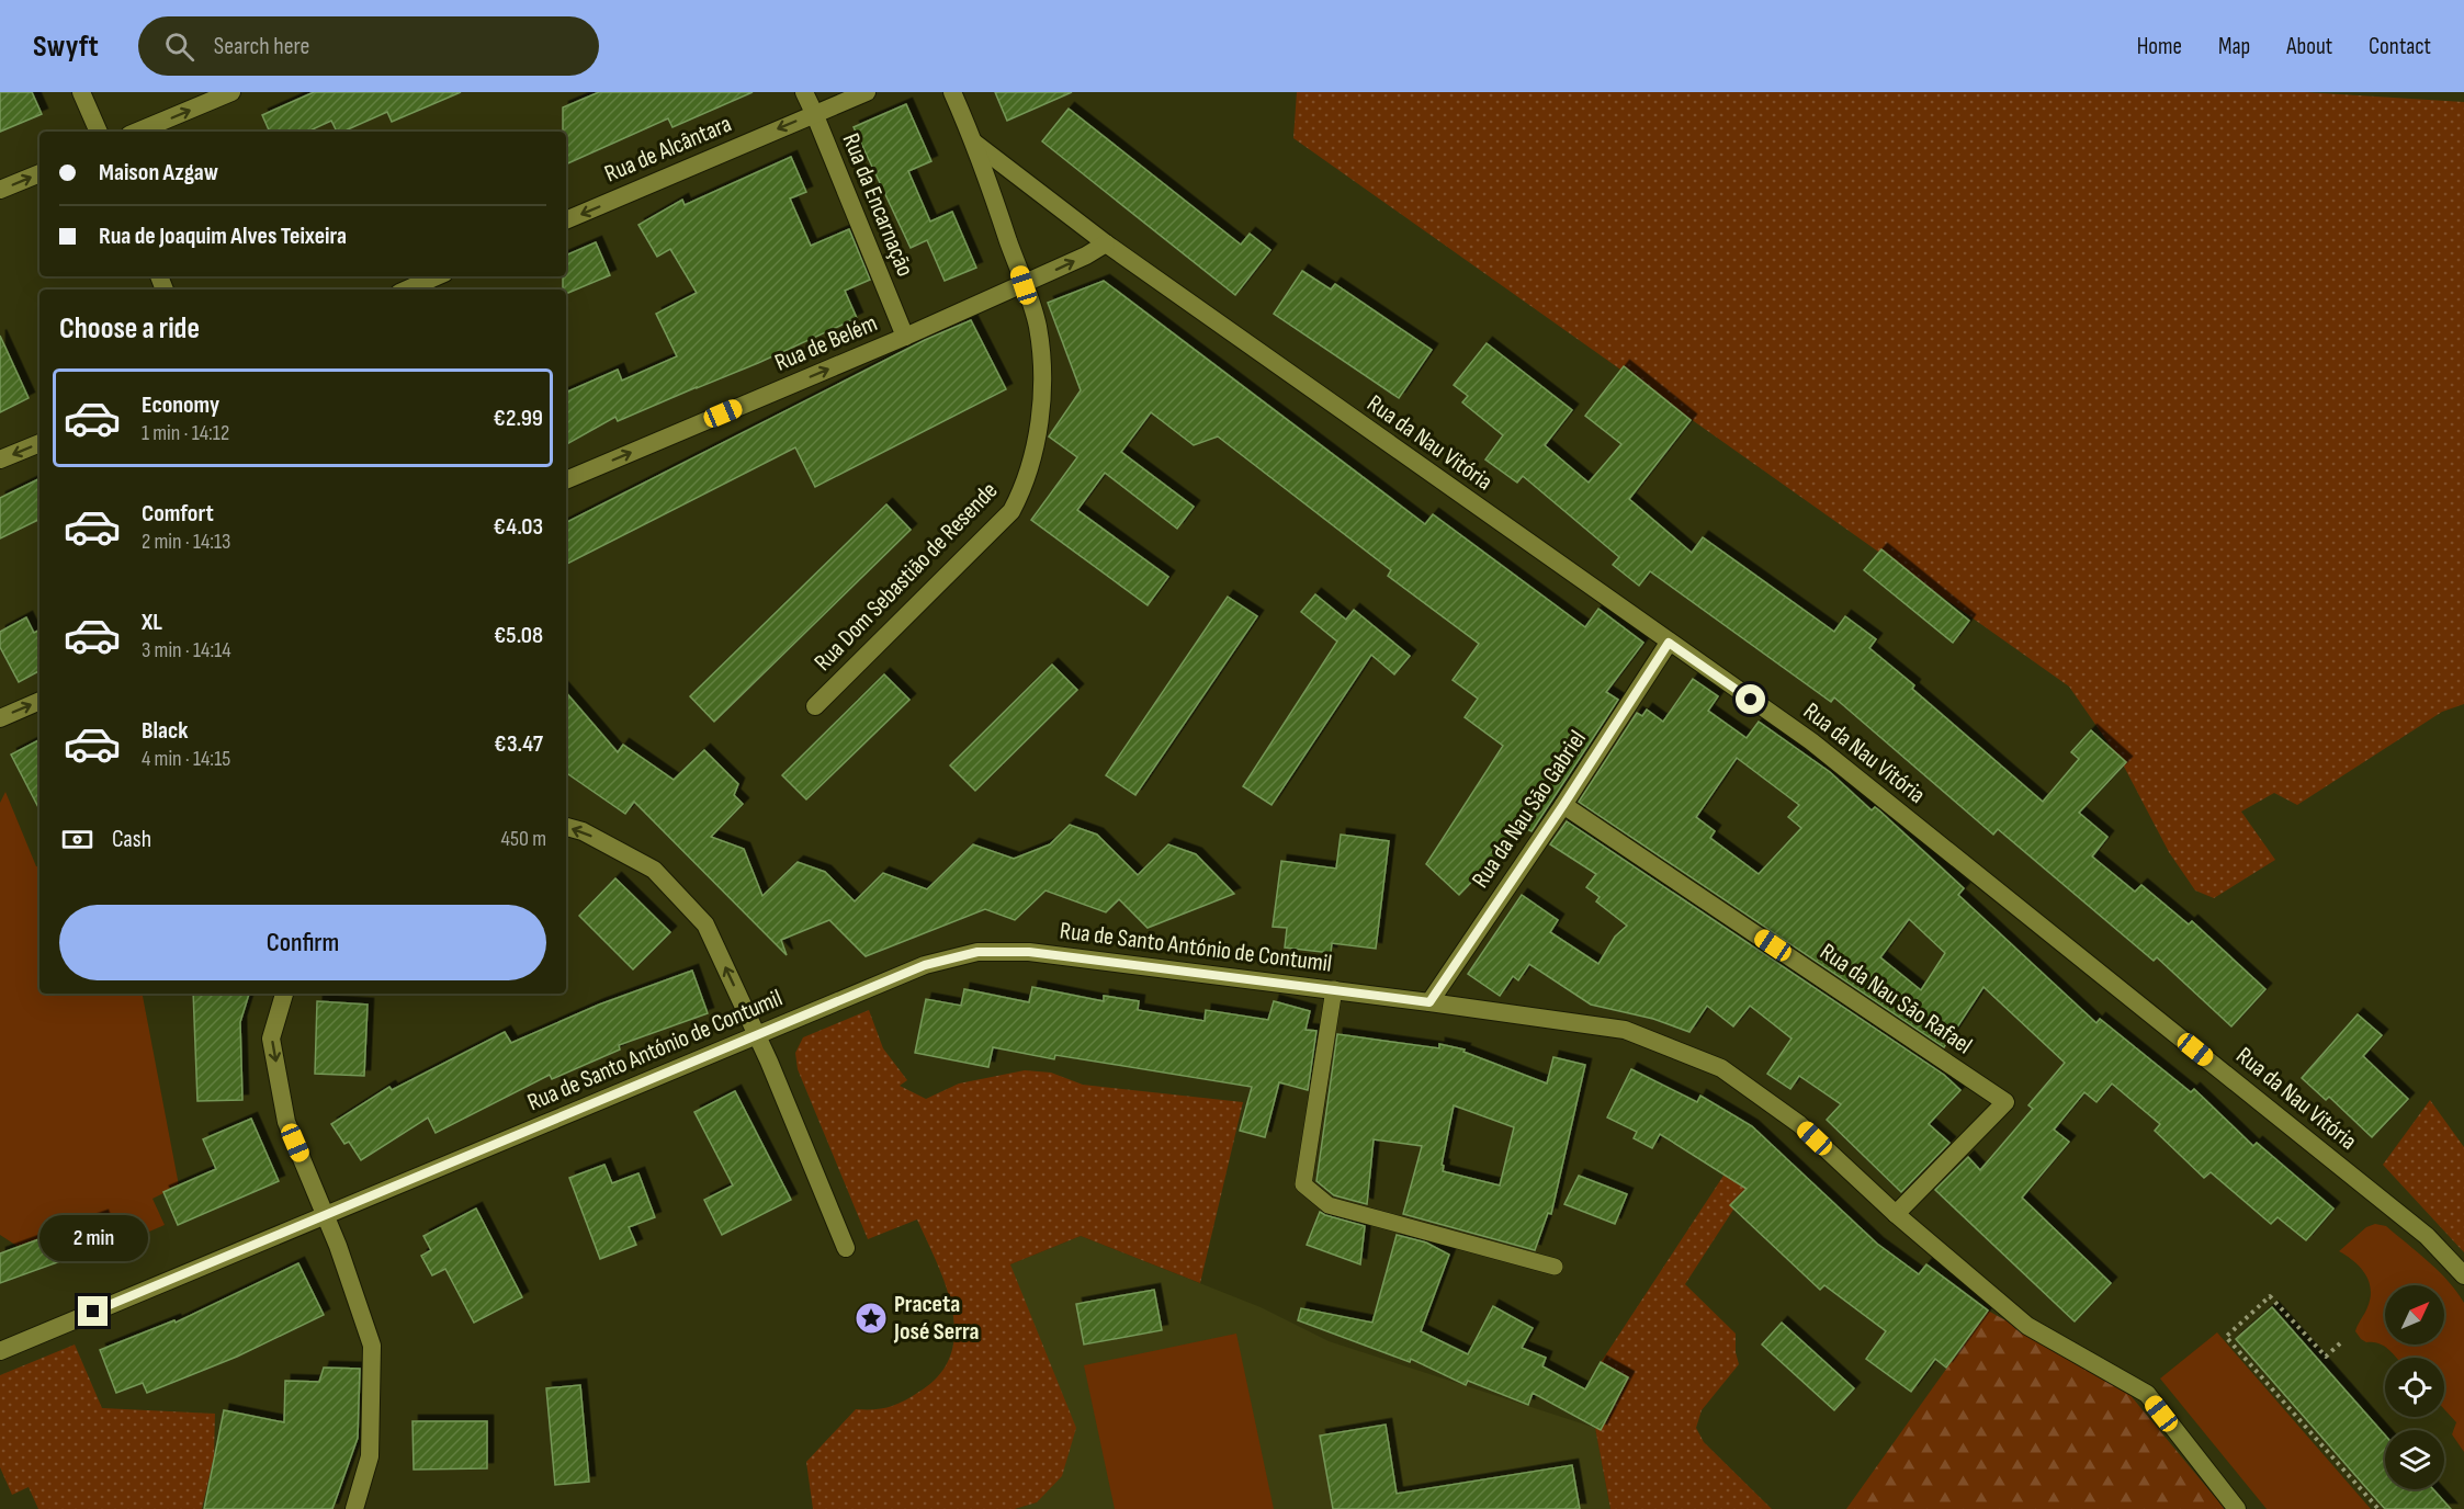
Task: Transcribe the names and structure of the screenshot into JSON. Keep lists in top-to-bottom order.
{
  "streets": {
    "street": [
      "Rua de Alcântara",
      "Rua da Encarnação",
      "Rua de Belém",
      "Rua da Nau Vitória",
      "Rua Dom Sebastião de Resende",
      "Rua da Nau São Gabriel",
      "Rua de Santo António de Contumil",
      "Rua da Nau São Rafael"
    ]
  },
  "crossings": [
    ["Rua de Alcântara", "Rua da Encarnação"],
    ["Rua da Encarnação", "Rua de Belém"],
    ["Rua de Belém", "Rua da Nau Vitória"],
    ["Rua de Belém", "Rua Dom Sebastião de Resende"],
    ["Rua da Nau Vitória", "Rua Dom Sebastião de Resende"],
    ["Rua da Nau Vitória", "Rua da Nau São Gabriel"],
    ["Rua da Nau São Gabriel", "Rua de Santo António de Contumil"],
    ["Rua da Nau São Gabriel", "Rua da Nau São Rafael"],
    ["Rua de Santo António de Contumil", "Rua da Nau São Rafael"]
  ],
  "one_way": ["Rua de Alcântara", "Rua de Belém"],
  "places": {
    "place": ["Praceta José Serra"]
  },
  "north": "top right",
  "page": {
    "header": "Swyft",
    "search": "Search here",
    "nav": [
      "Home",
      "Map",
      "About",
      "Contact"
    ],
    "banner": ["Maison Azgaw", "Rua de Joaquim Alves Teixeira"],
    "heading": "Choose a ride",
    "list": [
      {
        "name": "Economy",
        "note": "1 min · 14:12",
        "value": "€2.99"
      },
      {
        "name": "Comfort",
        "note": "2 min · 14:13",
        "value": "€4.03"
      },
      {
        "name": "XL",
        "note": "3 min · 14:14",
        "value": "€5.08"
      },
      {
        "name": "Black",
        "note": "4 min · 14:15",
        "value": "€3.47"
      }
    ],
    "pay": ["Cash", "450 m"],
    "buttons": "Confirm",
    "bubble": "2 min"
  }
}
